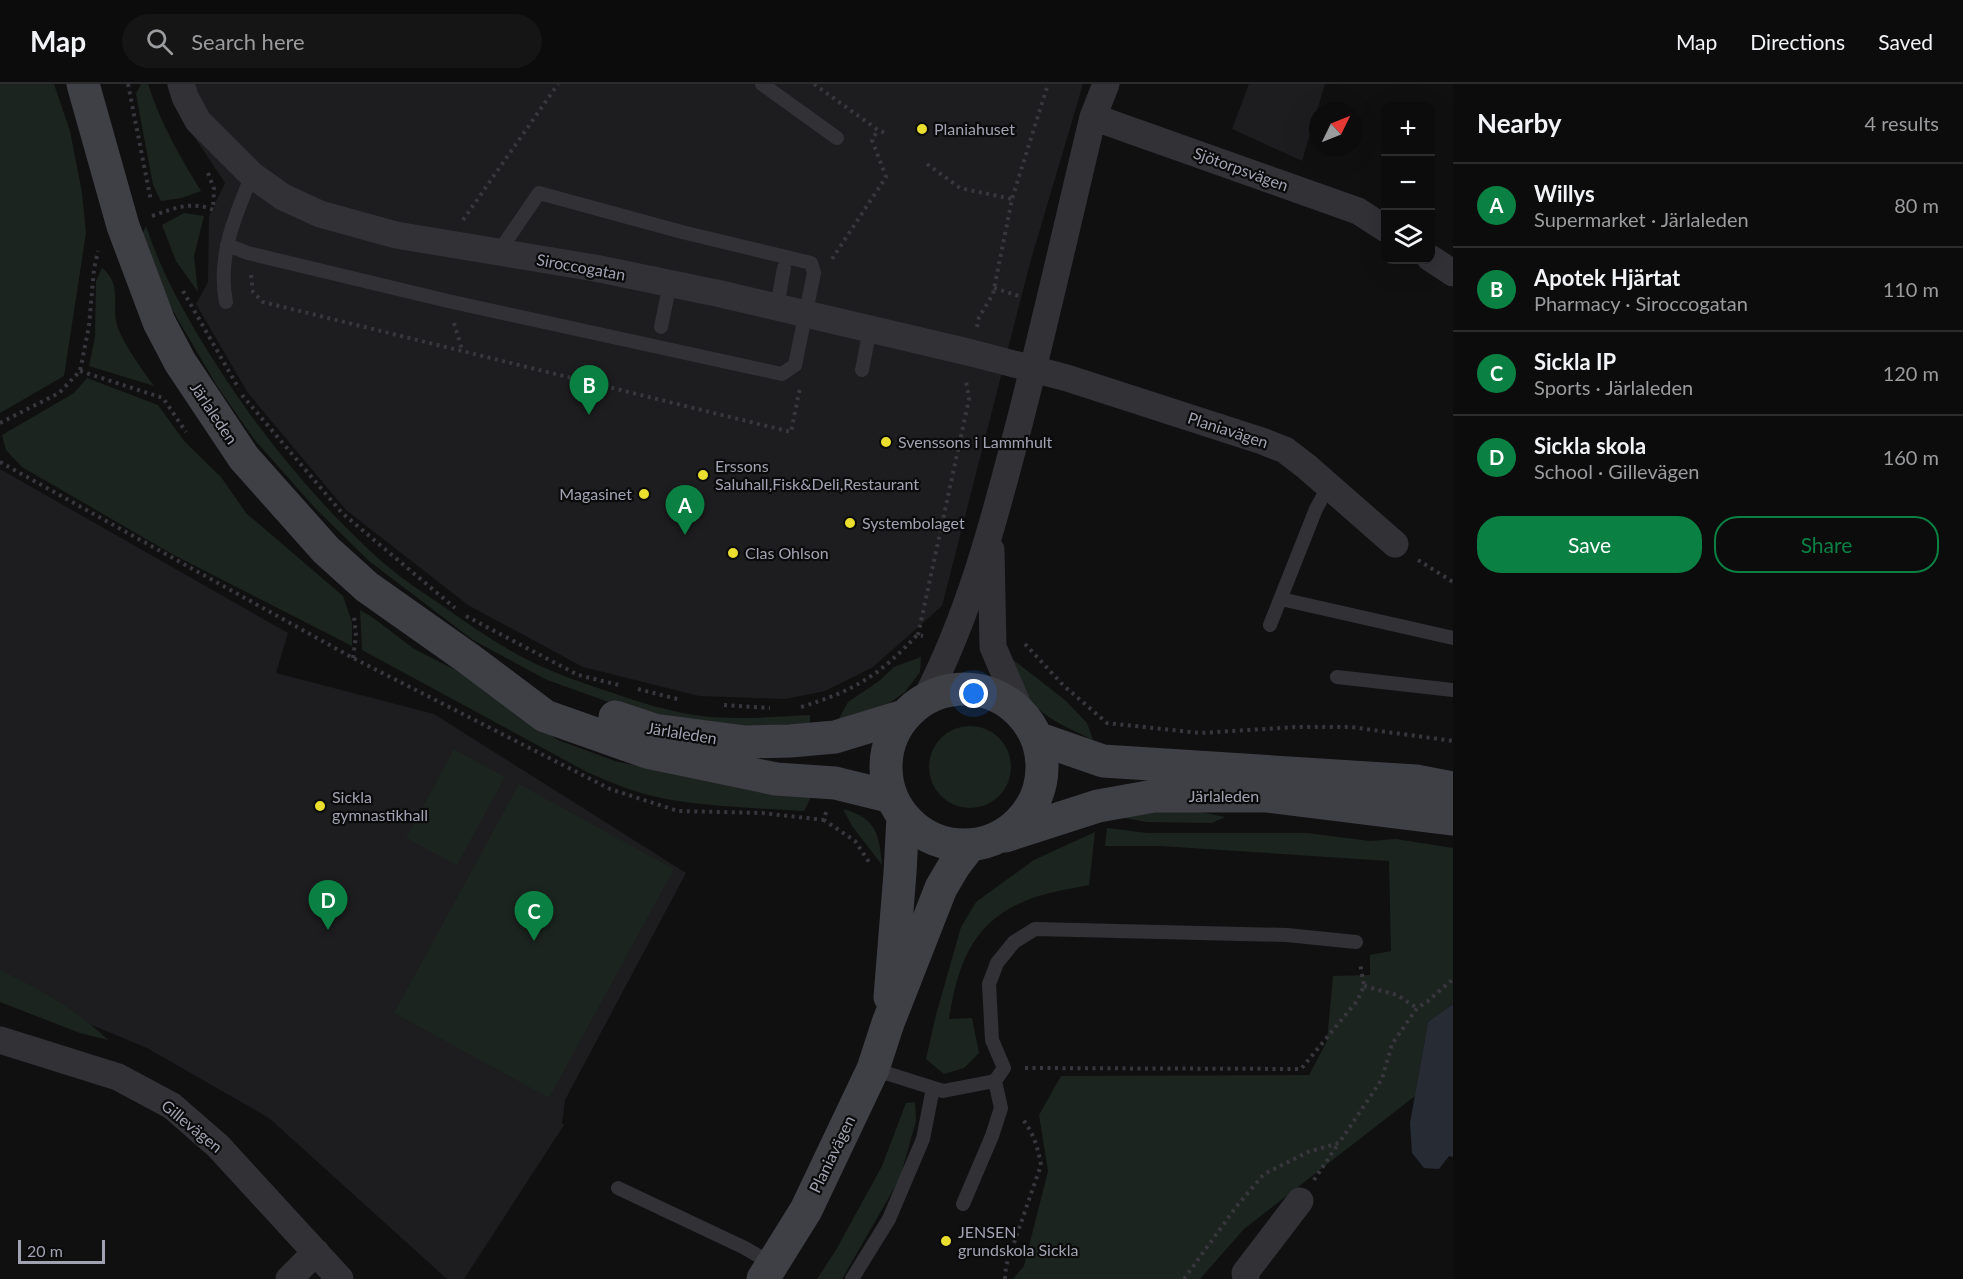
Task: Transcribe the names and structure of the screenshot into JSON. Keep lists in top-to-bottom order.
{
  "streets": {
    "main road": ["Järlaleden", "Planiavägen"],
    "street": ["Sjötorpsvägen", "Siroccogatan", "Gillevägen"]
  },
  "crossings": [
    ["Siroccogatan", "Planiavägen"],
    ["Järlaleden", "Planiavägen"]
  ],
  "places": [
    "Planiahuset",
    "Svenssons i Lammhult",
    "Erssons Saluhall,Fisk&Deli,Restaurant",
    "Magasinet",
    "Systembolaget",
    "Clas Ohlson",
    "Sickla gymnastikhall",
    "JENSEN grundskola Sickla"
  ],
  "scale_bar": "20 m",
  "north": "top right",
  "page": {
    "header": "Map",
    "search": "Search here",
    "nav": ["Map", "Directions", "Saved"],
    "heading": ["Nearby", "4 results"],
    "map_buttons": ["+", "−"],
    "list": [
      {
        "mark": "A",
        "name": "Willys",
        "note": "Supermarket · Järlaleden",
        "value": "80 m"
      },
      {
        "mark": "B",
        "name": "Apotek Hjärtat",
        "note": "Pharmacy · Siroccogatan",
        "value": "110 m"
      },
      {
        "mark": "C",
        "name": "Sickla IP",
        "note": "Sports · Järlaleden",
        "value": "120 m"
      },
      {
        "mark": "D",
        "name": "Sickla skola",
        "note": "School · Gillevägen",
        "value": "160 m"
      }
    ],
    "pins": [
      "B",
      "A",
      "D",
      "C"
    ],
    "buttons": ["Save", "Share"],
    "scale": "20 m"
  }
}
